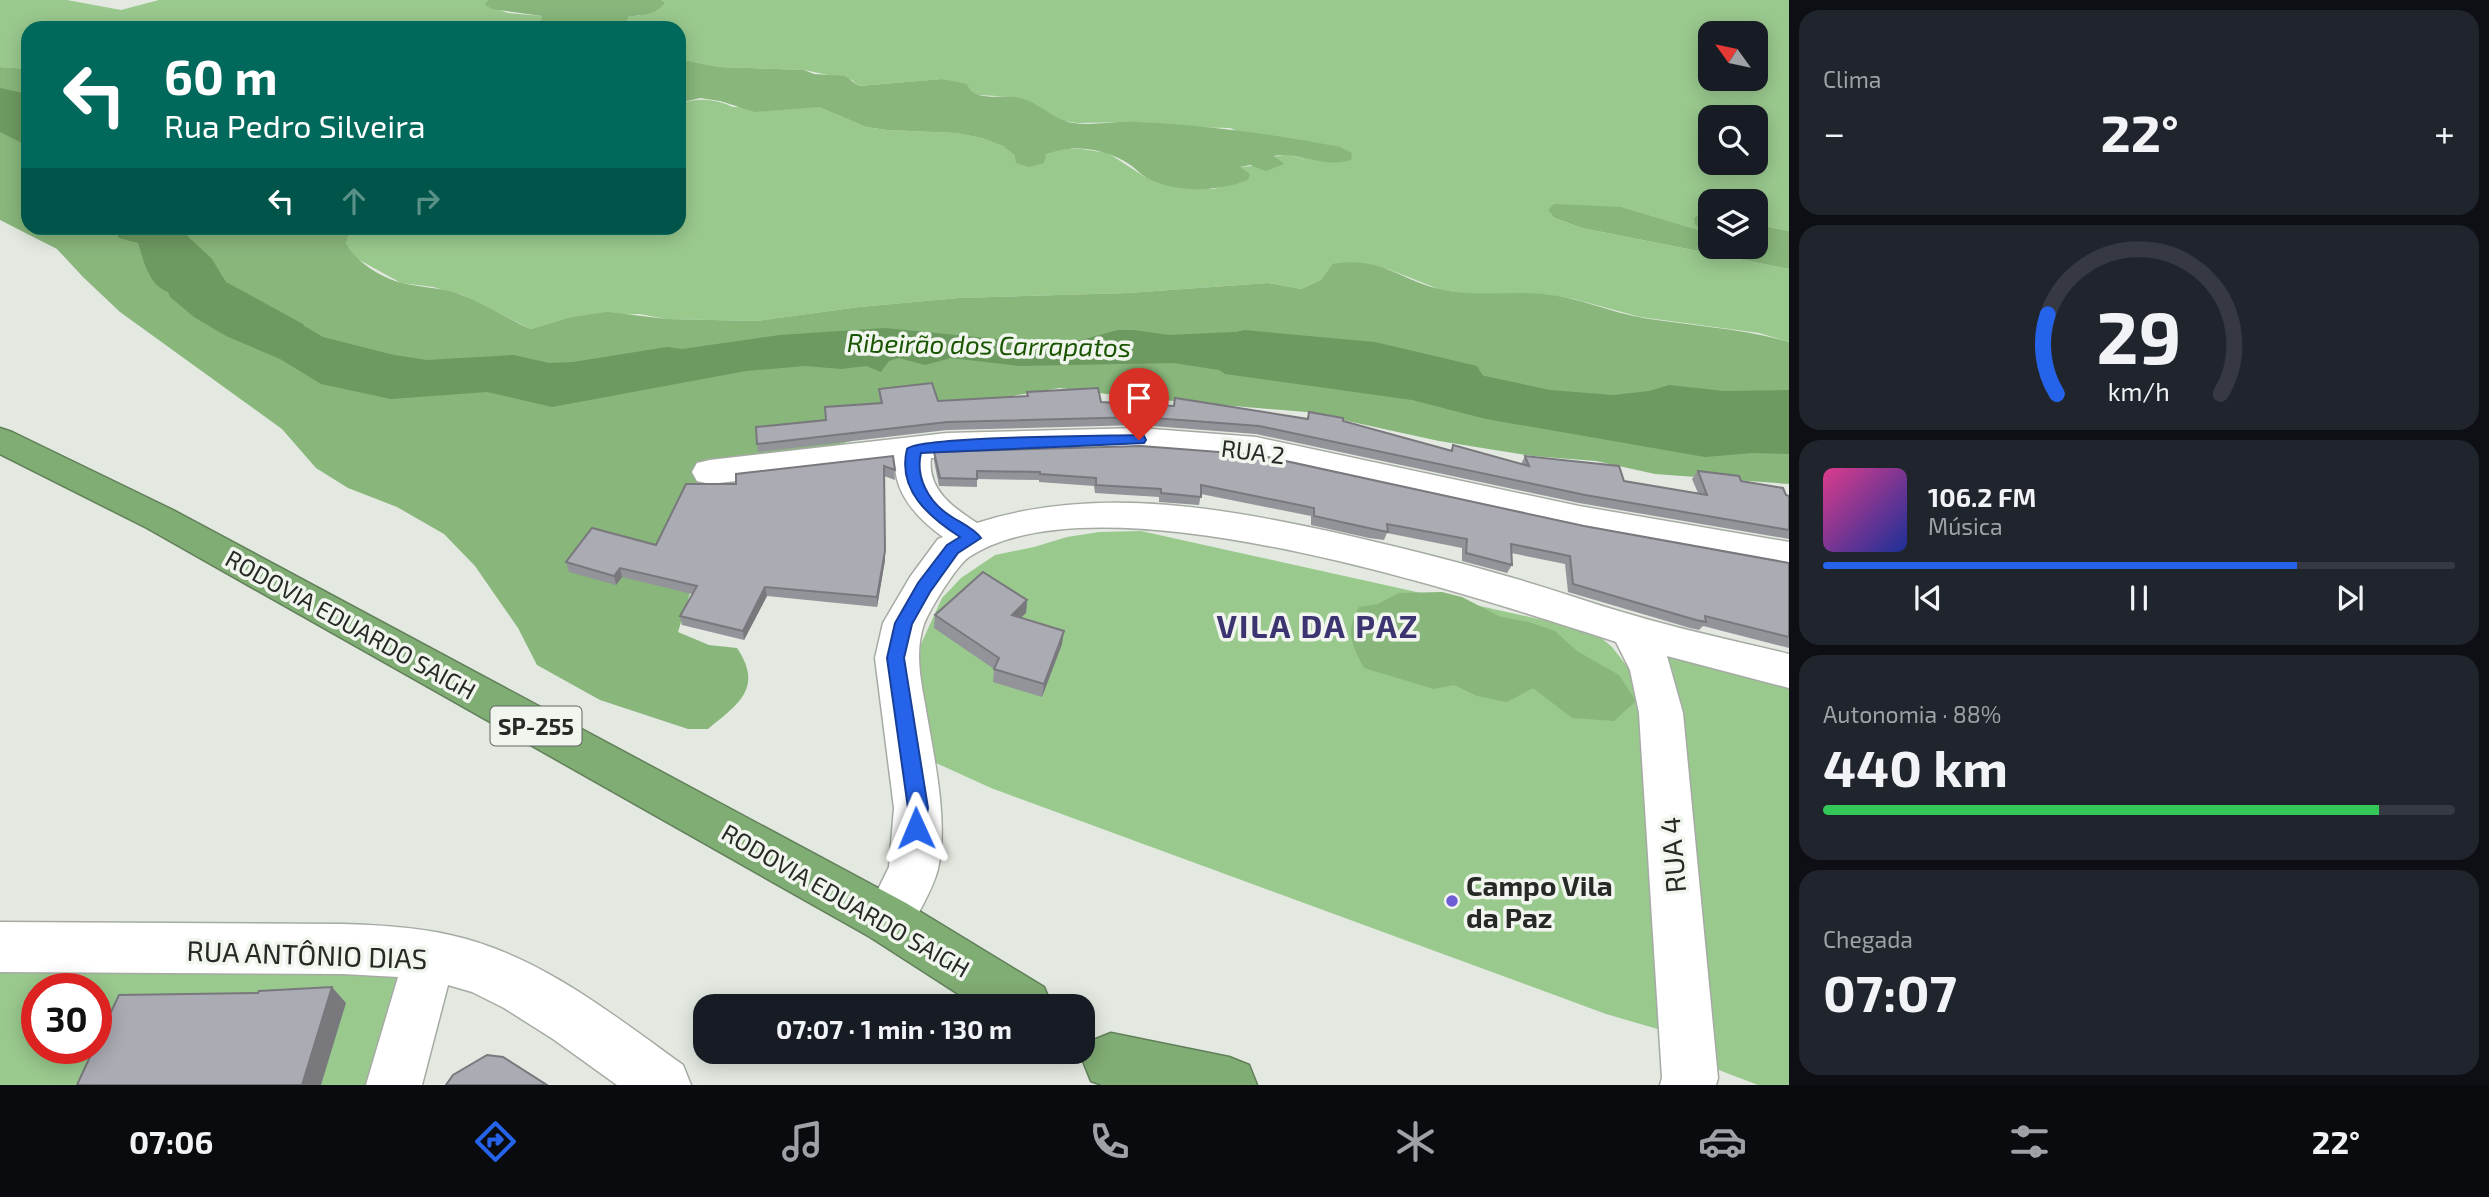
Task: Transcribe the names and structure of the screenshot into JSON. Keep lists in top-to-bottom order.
{
  "streets": {
    "highway": ["RODOVIA EDUARDO SAIGH", "SP-255"],
    "street": ["RUA 2", "RUA 4", "RUA ANTÔNIO DIAS"]
  },
  "districts": ["VILA DA PAZ"],
  "water": ["Ribeirão dos Carrapatos"],
  "places": ["Campo Vila da Paz"],
  "north": "top left",
  "page": {
    "tile": [
      "Clima",
      ["Autonomia · 88%", "440 km"],
      ["Chegada", "07:07"]
    ],
    "turn": ["60 m", "Rua Pedro Silveira"],
    "heat": ["−", "22°", "+"],
    "song": ["106.2 FM", "Música"],
    "limit": "30",
    "trip": "07:07 · 1 min · 130 m",
    "tabs": ["07:06", "22°"],
    "gauge": ["29", "km/h"]
  }
}
